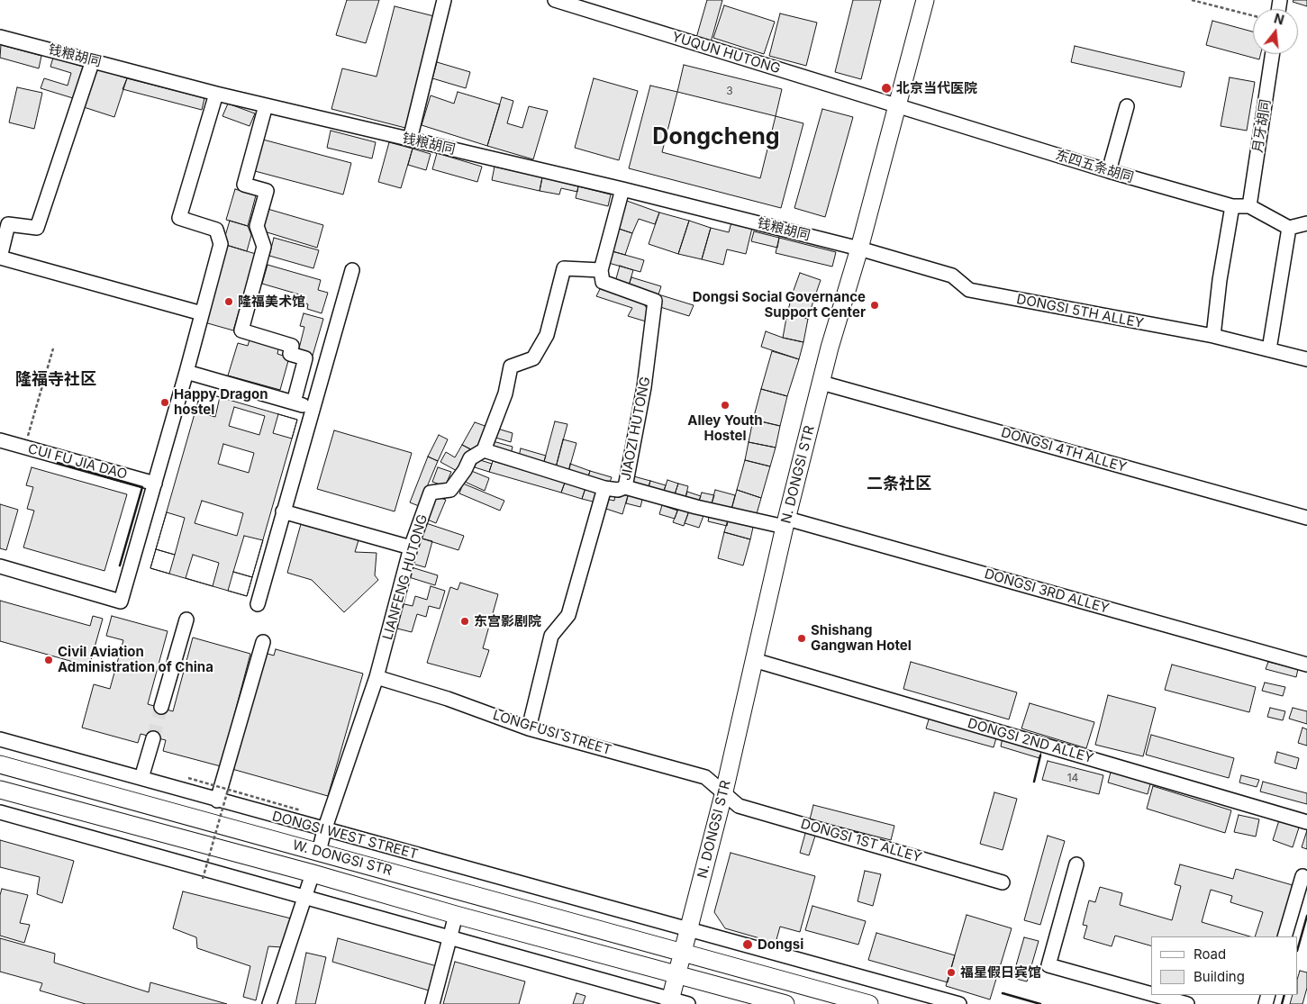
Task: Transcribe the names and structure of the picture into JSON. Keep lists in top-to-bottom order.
{
  "streets": {
    "main road": ["N. DONGSI STR", "W. DONGSI STR"],
    "street": [
      "YUQUN HUTONG",
      "钱粮胡同",
      "月牙胡同",
      "东四五条胡同",
      "DONGSI 5TH ALLEY",
      "JIAOZI HUTONG",
      "DONGSI 4TH ALLEY",
      "CUI FU JIA DAO",
      "LIANFENG HUTONG",
      "DONGSI 3RD ALLEY",
      "LONGFUSI STREET",
      "DONGSI 2ND ALLEY",
      "DONGSI WEST STREET",
      "DONGSI 1ST ALLEY"
    ]
  },
  "crossings": [
    ["YUQUN HUTONG", "东四五条胡同"],
    ["YUQUN HUTONG", "N. DONGSI STR"],
    ["钱粮胡同", "DONGSI 5TH ALLEY"],
    ["钱粮胡同", "N. DONGSI STR"],
    ["月牙胡同", "东四五条胡同"],
    ["东四五条胡同", "N. DONGSI STR"],
    ["DONGSI 5TH ALLEY", "N. DONGSI STR"],
    ["JIAOZI HUTONG", "DONGSI 3RD ALLEY"],
    ["JIAOZI HUTONG", "LONGFUSI STREET"],
    ["DONGSI 4TH ALLEY", "N. DONGSI STR"],
    ["N. DONGSI STR", "DONGSI 3RD ALLEY"],
    ["N. DONGSI STR", "LONGFUSI STREET"],
    ["N. DONGSI STR", "DONGSI 2ND ALLEY"],
    ["N. DONGSI STR", "DONGSI WEST STREET"],
    ["N. DONGSI STR", "DONGSI 1ST ALLEY"],
    ["N. DONGSI STR", "W. DONGSI STR"],
    ["LIANFENG HUTONG", "LONGFUSI STREET"],
    ["LIANFENG HUTONG", "DONGSI WEST STREET"],
    ["LIANFENG HUTONG", "W. DONGSI STR"],
    ["LONGFUSI STREET", "DONGSI 1ST ALLEY"]
  ],
  "districts": ["Dongcheng", "隆福寺社区", "二条社区"],
  "places": [
    "北京当代医院",
    "隆福美术馆",
    "Dongsi Social Governance Support Center",
    "Happy Dragon hostel",
    "Alley Youth Hostel",
    "东宫影剧院",
    "Shishang Gangwan Hotel",
    "Civil Aviation Administration of China",
    "Dongsi",
    "福星假日宾馆"
  ],
  "house_numbers": ["3", "14"],
  "legend": ["Road", "Building"],
  "north": "top"
}
